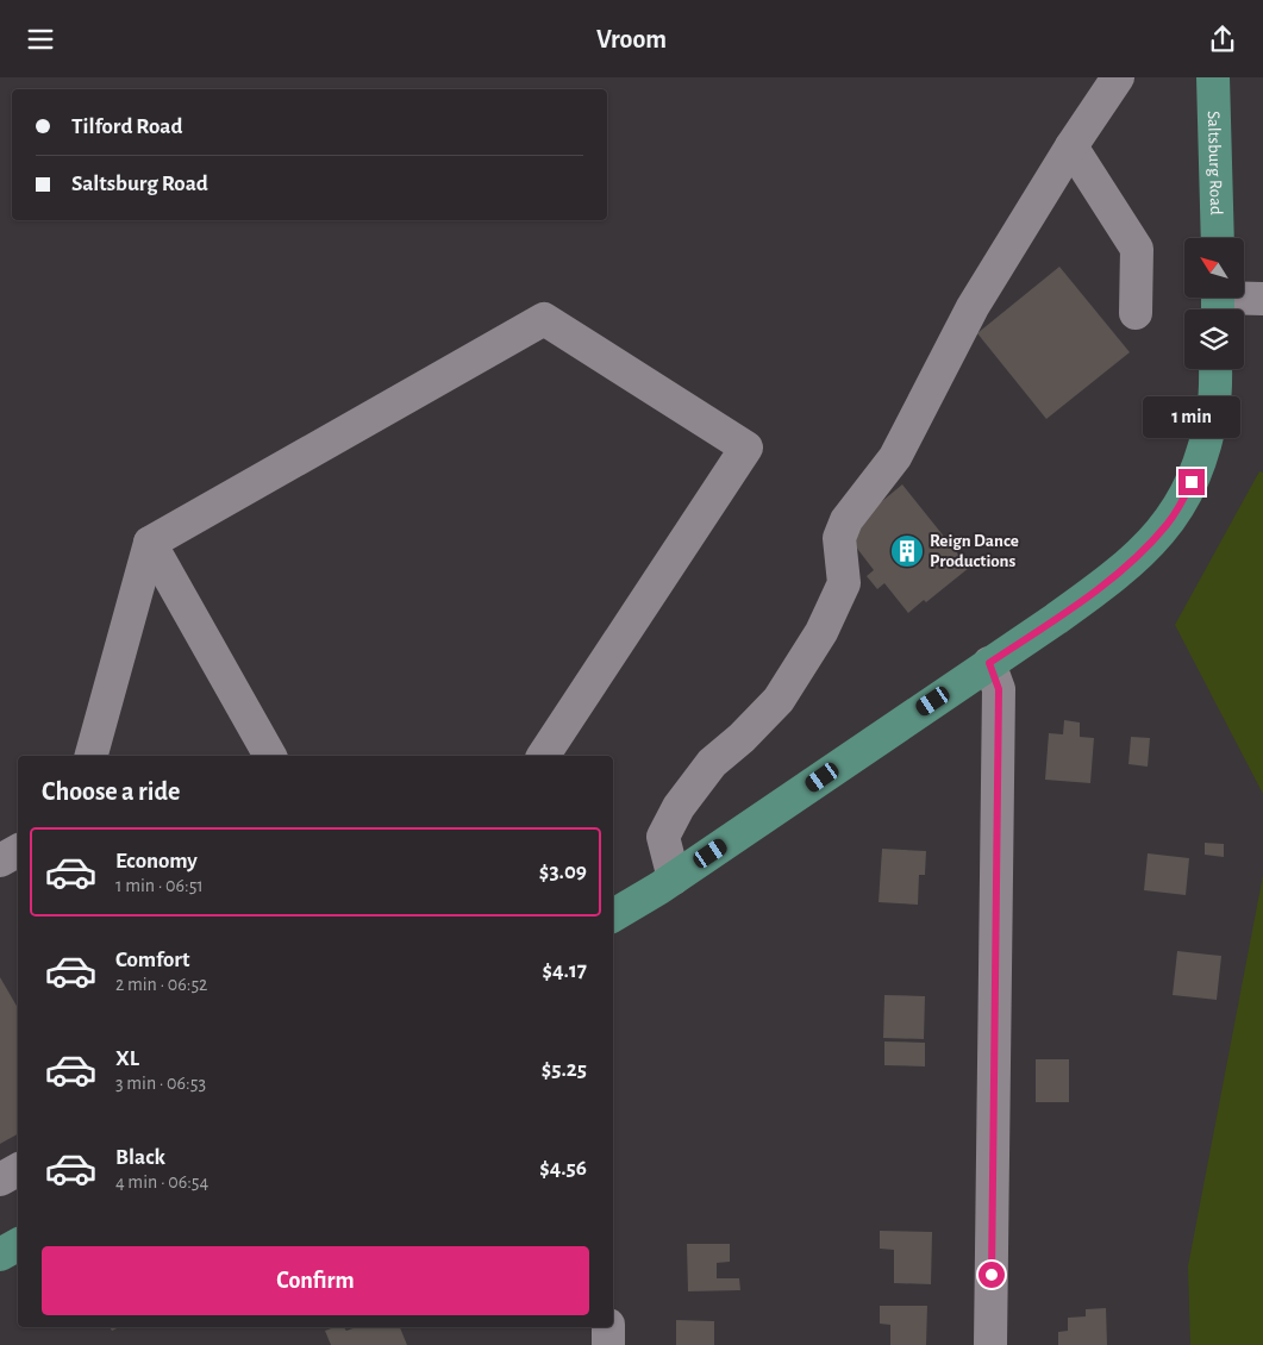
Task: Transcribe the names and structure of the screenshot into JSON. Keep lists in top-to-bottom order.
{
  "streets": {
    "main road": ["Saltsburg Road"]
  },
  "places": {
    "building": ["Reign Dance Productions"]
  },
  "north": "top left",
  "page": {
    "header": "Vroom",
    "banner": ["Tilford Road", "Saltsburg Road"],
    "bubble": "1 min",
    "heading": "Choose a ride",
    "list": [
      {
        "name": "Economy",
        "note": "1 min · 06:51",
        "value": "$3.09"
      },
      {
        "name": "Comfort",
        "note": "2 min · 06:52",
        "value": "$4.17"
      },
      {
        "name": "XL",
        "note": "3 min · 06:53",
        "value": "$5.25"
      },
      {
        "name": "Black",
        "note": "4 min · 06:54",
        "value": "$4.56"
      }
    ],
    "buttons": "Confirm"
  }
}
